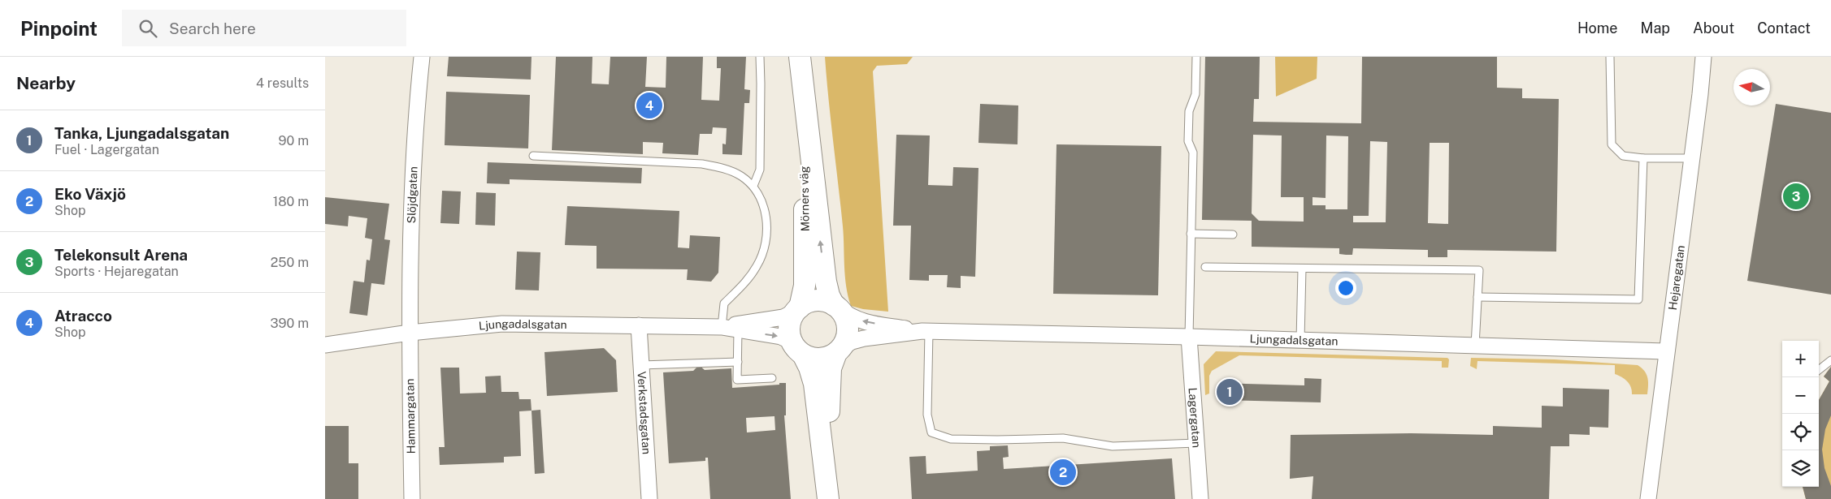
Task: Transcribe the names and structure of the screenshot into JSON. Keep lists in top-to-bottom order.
{
  "streets": {
    "main road": ["Mörners väg"],
    "street": [
      "Slöjdgatan",
      "Hejaregatan",
      "Ljungadalsgatan",
      "Verkstadsgatan",
      "Hammargatan",
      "Lagergatan"
    ]
  },
  "crossings": [
    ["Slöjdgatan", "Ljungadalsgatan"],
    ["Slöjdgatan", "Hammargatan"],
    ["Mörners väg", "Ljungadalsgatan"],
    ["Hejaregatan", "Ljungadalsgatan"],
    ["Ljungadalsgatan", "Verkstadsgatan"],
    ["Ljungadalsgatan", "Hammargatan"],
    ["Ljungadalsgatan", "Lagergatan"]
  ],
  "north": "left",
  "page": {
    "header": "Pinpoint",
    "search": "Search here",
    "nav": [
      "Home",
      "Map",
      "About",
      "Contact"
    ],
    "heading": ["Nearby", "4 results"],
    "pins": [
      "4",
      "3",
      "1",
      "2"
    ],
    "list": [
      {
        "mark": "1",
        "name": "Tanka, Ljungadalsgatan",
        "note": "Fuel · Lagergatan",
        "value": "90 m"
      },
      {
        "mark": "2",
        "name": "Eko Växjö",
        "note": "Shop",
        "value": "180 m"
      },
      {
        "mark": "3",
        "name": "Telekonsult Arena",
        "note": "Sports · Hejaregatan",
        "value": "250 m"
      },
      {
        "mark": "4",
        "name": "Atracco",
        "note": "Shop",
        "value": "390 m"
      }
    ],
    "map_buttons": ["+", "−"]
  }
}
